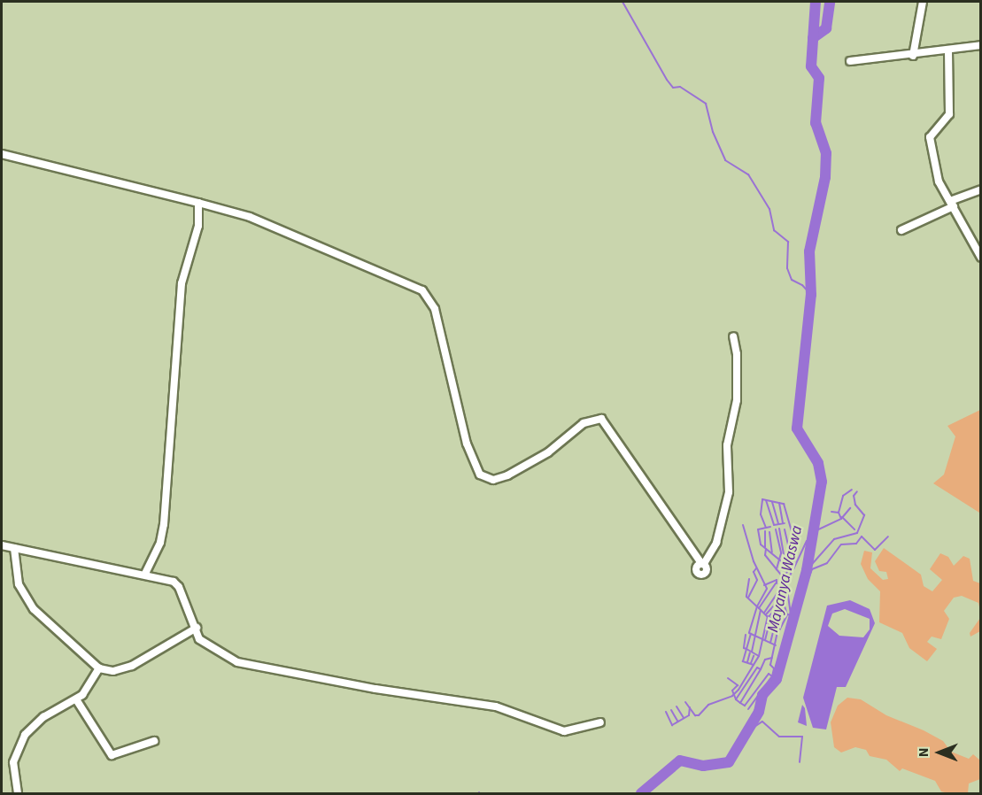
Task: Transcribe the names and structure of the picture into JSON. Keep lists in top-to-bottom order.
{
  "water": ["Mayanya Waswa"],
  "north": "left"
}
